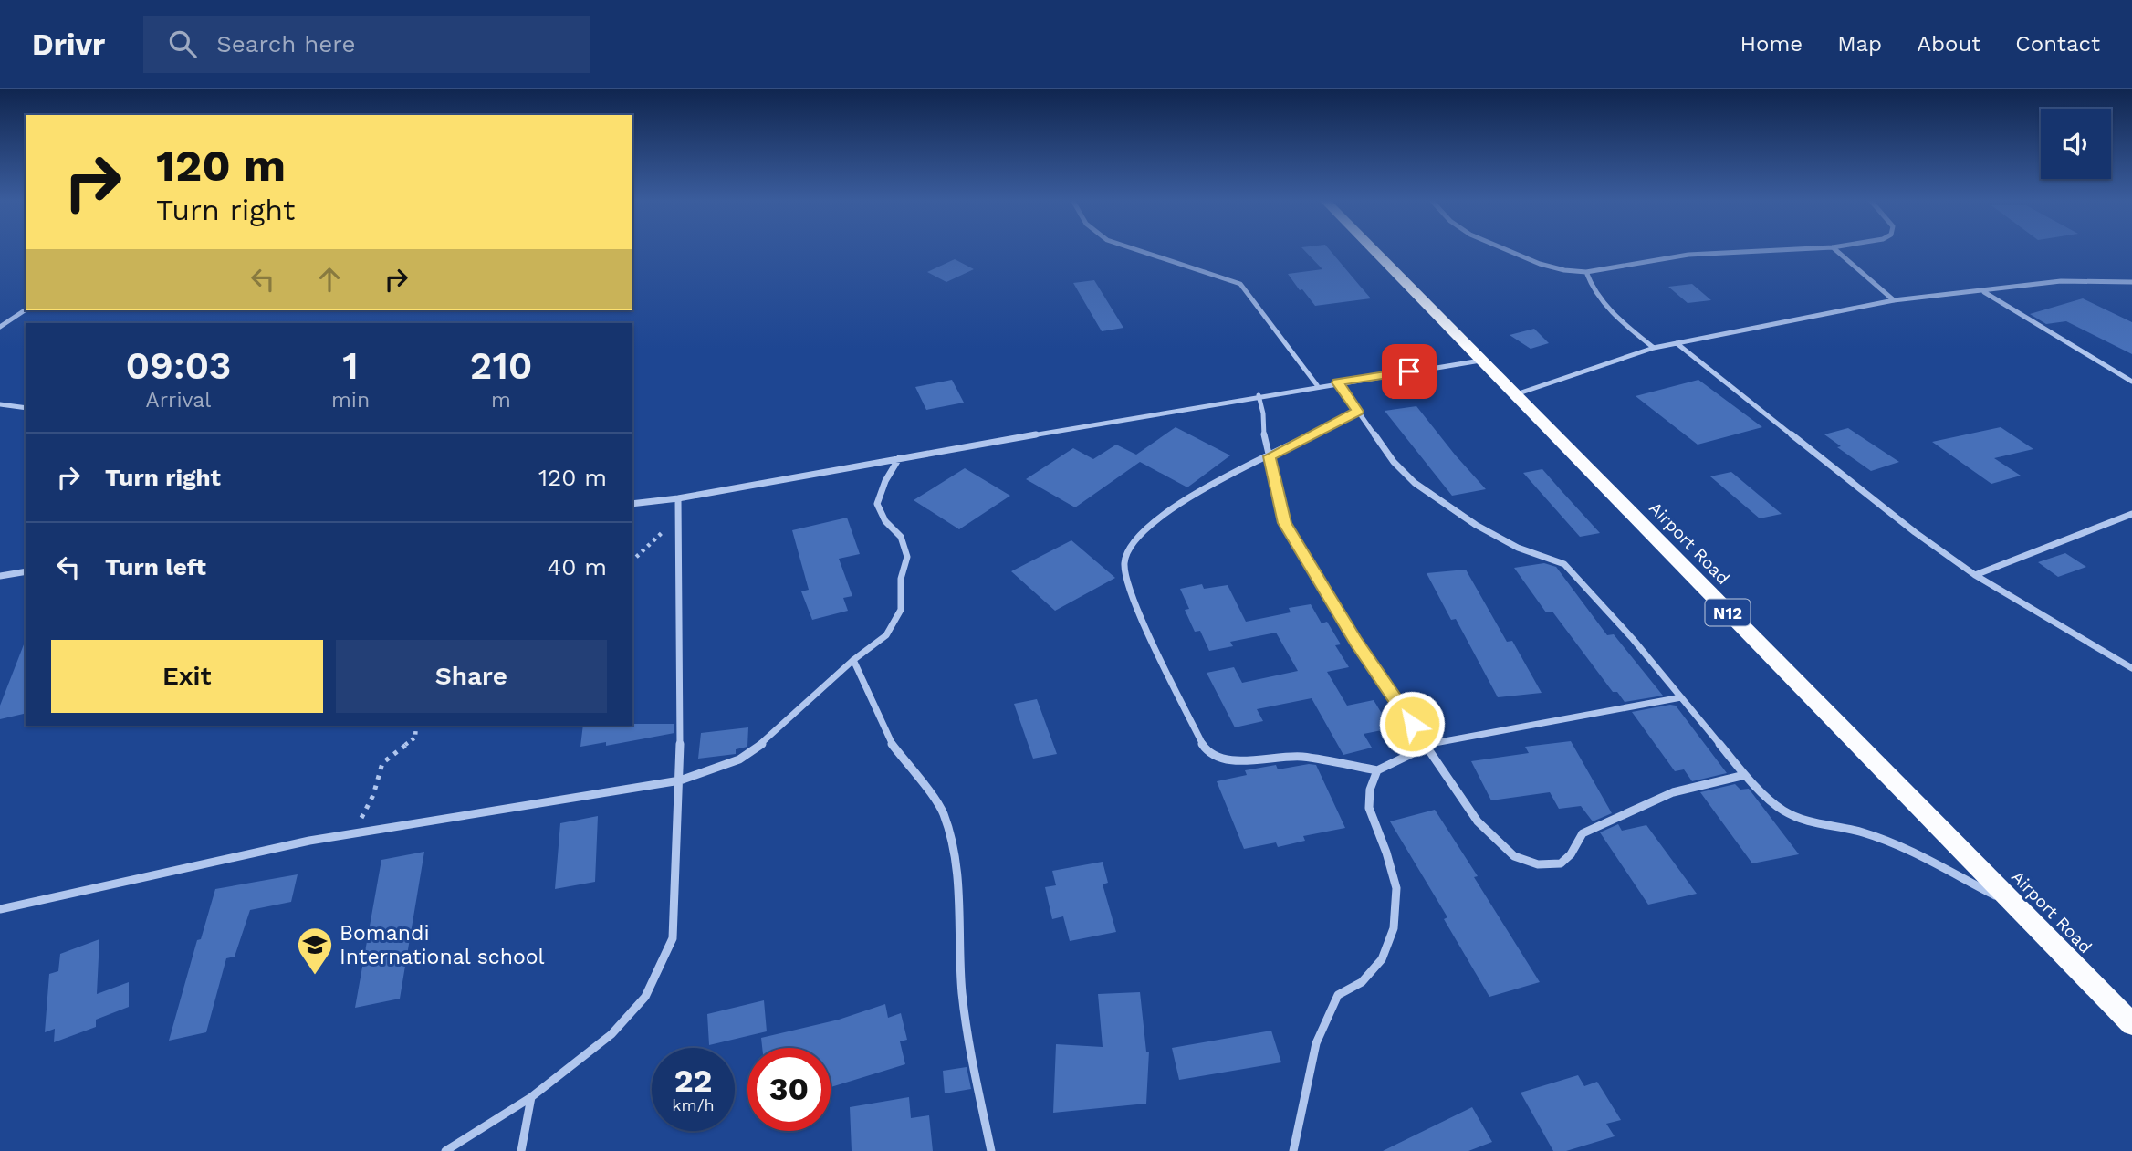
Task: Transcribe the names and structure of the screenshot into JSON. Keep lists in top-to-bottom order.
{
  "streets": {
    "highway": ["Airport Road", "N12"]
  },
  "places": {
    "school or university": ["Bomandi International school"]
  },
  "page": {
    "header": "Drivr",
    "search": "Search here",
    "nav": [
      "Home",
      "Map",
      "About",
      "Contact"
    ],
    "turn": ["120 m", "Turn right"],
    "eta": [
      "09:03",
      "Arrival",
      "1",
      "min",
      "210",
      "m"
    ],
    "list": [
      {
        "name": "Turn right",
        "value": "120 m"
      },
      {
        "name": "Turn left",
        "value": "40 m"
      }
    ],
    "buttons": ["Exit", "Share"],
    "speed": "22 km/h",
    "limit": "30"
  }
}
